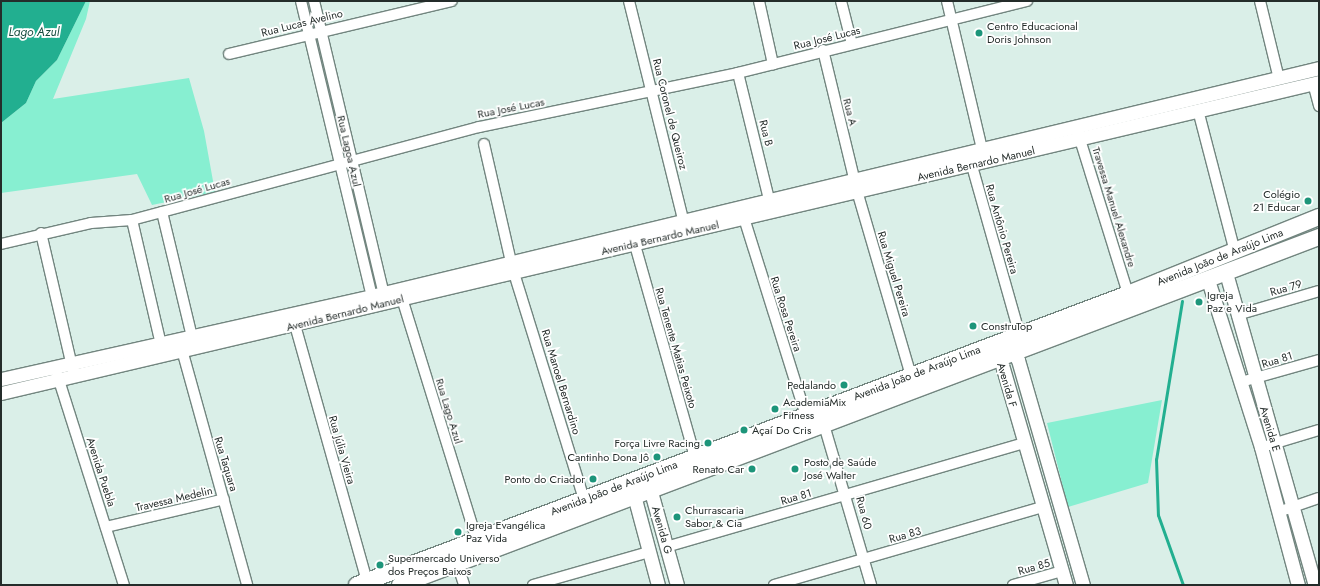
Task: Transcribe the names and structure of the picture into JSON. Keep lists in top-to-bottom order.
{
  "streets": {
    "main road": ["Avenida João de Araújo Lima"],
    "street": [
      "Rua Lucas Avelino",
      "Rua José Lucas",
      "Rua A",
      "Rua Coronel de Queiroz",
      "Rua B",
      "Rua Lagoa Azul",
      "Avenida Bernardo Manuel",
      "Travessa Manuel Alexandre",
      "Rua Antônio Pereira",
      "Rua Miguel Pereira",
      "Rua 79",
      "Rua Rosa Pereira",
      "Rua Tenente Matias Peixoto",
      "Rua 81",
      "Rua Manoel Bernardino",
      "Avenida F",
      "Rua Lago Azul",
      "Avenida E",
      "Rua Júlia Vieira",
      "Rua Taquara",
      "Avenida Puebla",
      "Travessa Medelin",
      "Rua 60",
      "Avenida G",
      "Rua 83",
      "Rua 85"
    ]
  },
  "crossings": [
    ["Rua Lucas Avelino", "Rua Lagoa Azul"],
    ["Rua José Lucas", "Rua A"],
    ["Rua José Lucas", "Rua Coronel de Queiroz"],
    ["Rua José Lucas", "Rua B"],
    ["Rua José Lucas", "Rua Lagoa Azul"],
    ["Rua A", "Avenida Bernardo Manuel"],
    ["Rua A", "Rua Miguel Pereira"],
    ["Rua Coronel de Queiroz", "Avenida Bernardo Manuel"],
    ["Rua B", "Avenida Bernardo Manuel"],
    ["Rua Lagoa Azul", "Avenida Bernardo Manuel"],
    ["Avenida Bernardo Manuel", "Travessa Manuel Alexandre"],
    ["Avenida Bernardo Manuel", "Rua Antônio Pereira"],
    ["Avenida Bernardo Manuel", "Rua Miguel Pereira"],
    ["Avenida Bernardo Manuel", "Rua Rosa Pereira"],
    ["Avenida Bernardo Manuel", "Rua Tenente Matias Peixoto"],
    ["Avenida Bernardo Manuel", "Rua Manoel Bernardino"],
    ["Avenida Bernardo Manuel", "Rua Lago Azul"],
    ["Avenida Bernardo Manuel", "Rua Júlia Vieira"],
    ["Avenida Bernardo Manuel", "Rua Taquara"],
    ["Avenida Bernardo Manuel", "Avenida Puebla"],
    ["Travessa Manuel Alexandre", "Avenida João de Araújo Lima"],
    ["Rua Antônio Pereira", "Avenida João de Araújo Lima"],
    ["Rua Antônio Pereira", "Avenida F"],
    ["Avenida João de Araújo Lima", "Rua Miguel Pereira"],
    ["Avenida João de Araújo Lima", "Rua Rosa Pereira"],
    ["Avenida João de Araújo Lima", "Rua Tenente Matias Peixoto"],
    ["Avenida João de Araújo Lima", "Rua Manoel Bernardino"],
    ["Avenida João de Araújo Lima", "Avenida F"],
    ["Avenida João de Araújo Lima", "Rua Lago Azul"],
    ["Avenida João de Araújo Lima", "Avenida E"],
    ["Avenida João de Araújo Lima", "Rua Júlia Vieira"],
    ["Avenida João de Araújo Lima", "Rua 60"],
    ["Avenida João de Araújo Lima", "Avenida G"],
    ["Rua 79", "Avenida E"],
    ["Rua 81", "Avenida F"],
    ["Rua 81", "Avenida E"],
    ["Rua 81", "Rua 60"],
    ["Rua 81", "Avenida G"],
    ["Avenida F", "Rua 83"],
    ["Avenida F", "Rua 85"],
    ["Rua Taquara", "Travessa Medelin"],
    ["Avenida Puebla", "Travessa Medelin"],
    ["Rua 60", "Rua 83"]
  ],
  "water": ["Lago Azul"],
  "places": [
    "Centro Educacional Doris Johnson",
    "Colégio 21 Educar",
    "Igreja Paz e Vida",
    "ConstruTop",
    "Pedalando",
    "AcademiaMix Fitness",
    "Açaí Do Cris",
    "Força Livre Racing",
    "Cantinho Dona Jô",
    "Renato Car",
    "Posto de Saúde José Walter",
    "Ponto do Criador",
    "Churrascaria Sabor & Cia",
    "Igreja Evangélica Paz Vida",
    "Supermercado Universo dos Preços Baixos"
  ]
}
